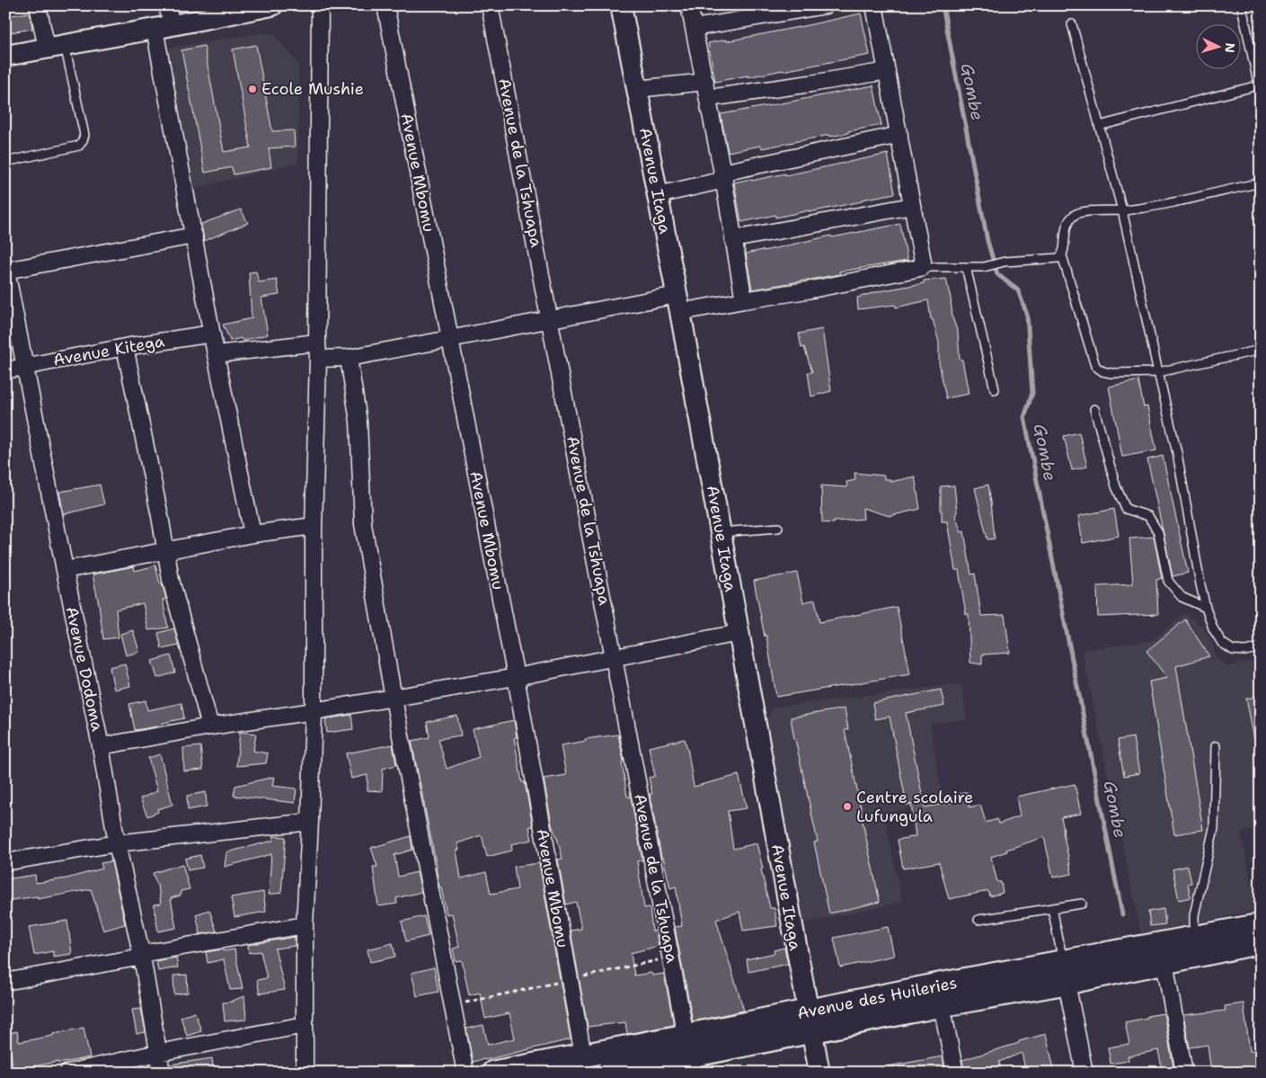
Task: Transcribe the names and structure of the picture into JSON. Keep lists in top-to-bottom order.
{
  "streets": {
    "main road": ["Avenue des Huileries"],
    "street": [
      "Avenue de la Tshuapa",
      "Avenue Mbomu",
      "Avenue Itaga",
      "Avenue Kitega",
      "Avenue Dodoma"
    ]
  },
  "crossings": [
    ["Avenue de la Tshuapa", "Avenue des Huileries"],
    ["Avenue Mbomu", "Avenue des Huileries"],
    ["Avenue Itaga", "Avenue des Huileries"],
    ["Avenue Kitega", "Avenue Dodoma"]
  ],
  "water": ["Gombe"],
  "places": ["Ecole Mushie", "Centre scolaire Lufungula"],
  "north": "right"
}
